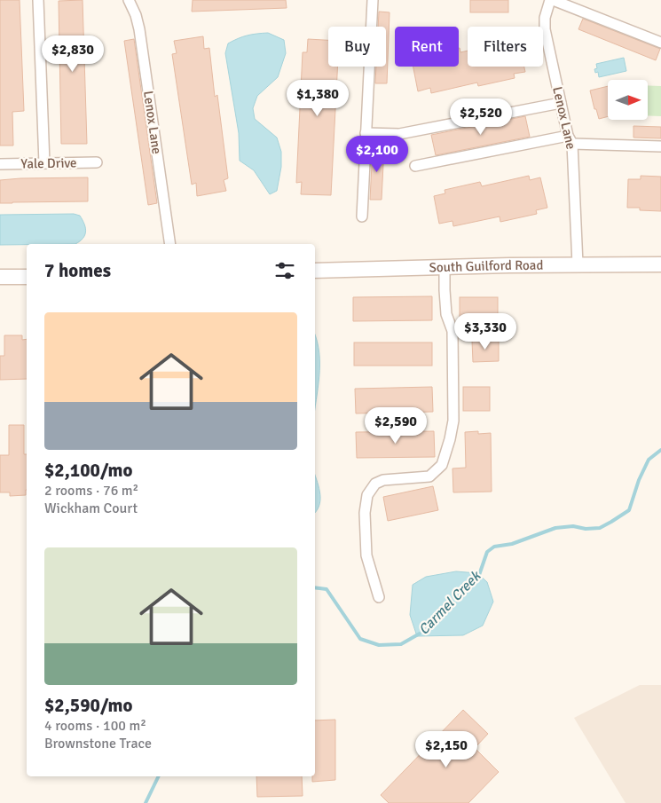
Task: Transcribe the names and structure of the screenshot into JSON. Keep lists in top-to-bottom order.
{
  "streets": {
    "main road": ["South Guilford Road"],
    "street": ["Lenox Lane", "Yale Drive"]
  },
  "crossings": [
    ["Lenox Lane", "South Guilford Road"]
  ],
  "water": ["Carmel Creek"],
  "north": "right",
  "page": {
    "chip": ["Buy", "Rent", "Filters"],
    "price": [
      "$2,830",
      "$1,380",
      "$2,520",
      "$2,100",
      "$3,330",
      "$2,590",
      "$2,150"
    ],
    "heading": "7 homes",
    "list": [
      {
        "name": "$2,100/mo",
        "note": "2 rooms · 76 m² · Wickham Court"
      },
      {
        "name": "$2,590/mo",
        "note": "4 rooms · 100 m² · Brownstone Trace"
      }
    ]
  }
}
